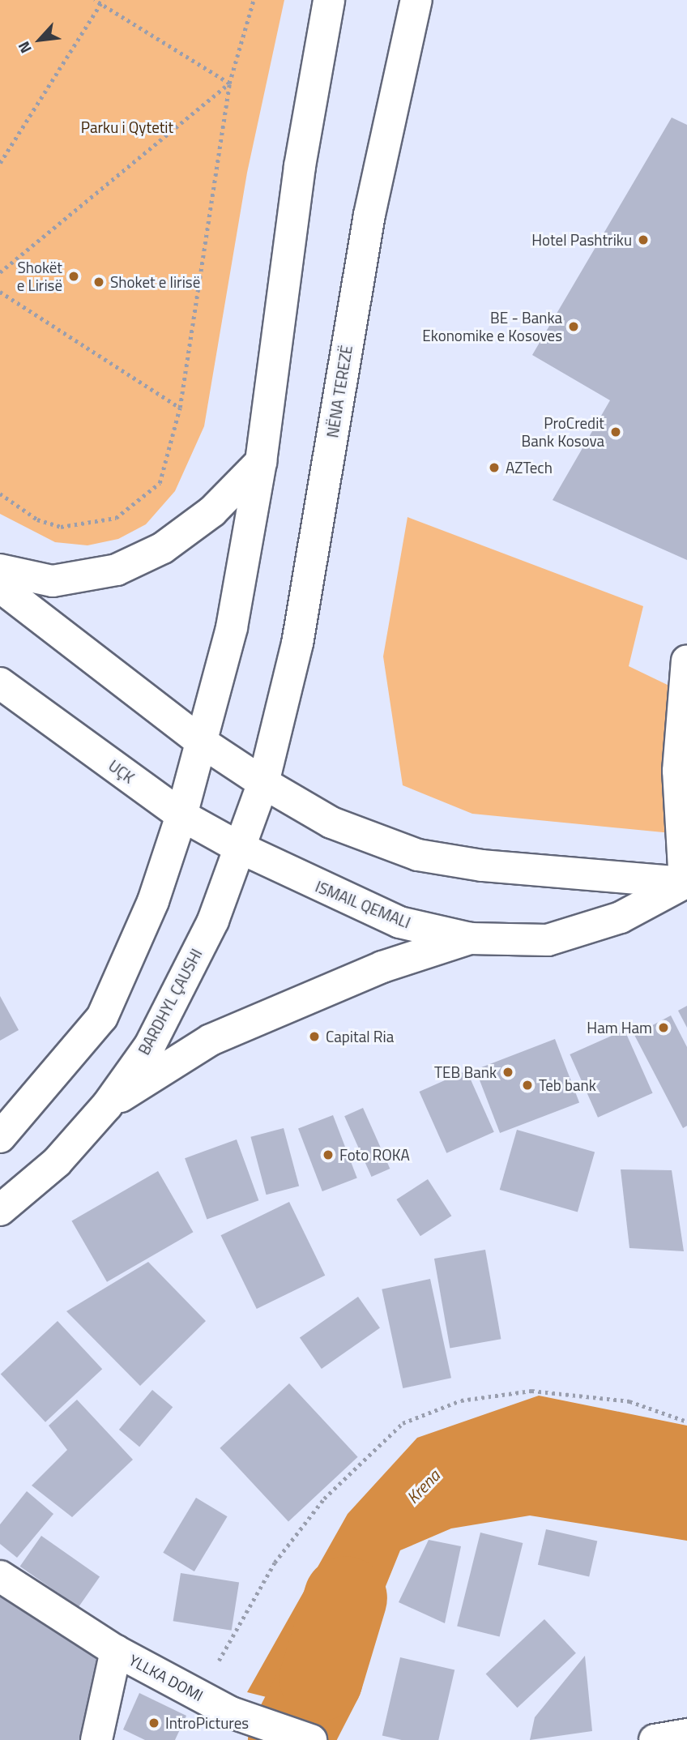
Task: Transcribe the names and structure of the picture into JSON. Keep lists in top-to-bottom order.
{
  "streets": {
    "main road": [
      "NËNA TEREZË",
      "UÇK",
      "ISMAIL QEMALI",
      "BARDHYL ÇAUSHI",
      "YLLKA DOMI"
    ]
  },
  "crossings": [
    ["NËNA TEREZË", "BARDHYL ÇAUSHI"],
    ["UÇK", "ISMAIL QEMALI"],
    ["ISMAIL QEMALI", "BARDHYL ÇAUSHI"]
  ],
  "water": ["Krena"],
  "parks": ["Parku i Qytetit"],
  "places": [
    "Hotel Pashtriku",
    "Shokët e Lirisë",
    "Shoket e lirisë",
    "BE - Banka Ekonomike e Kosoves",
    "ProCredit Bank Kosova",
    "AZTech",
    "Ham Ham",
    "Capital Ria",
    "TEB Bank",
    "Teb bank",
    "Foto ROKA",
    "IntroPictures"
  ],
  "north": "bottom left"
}
